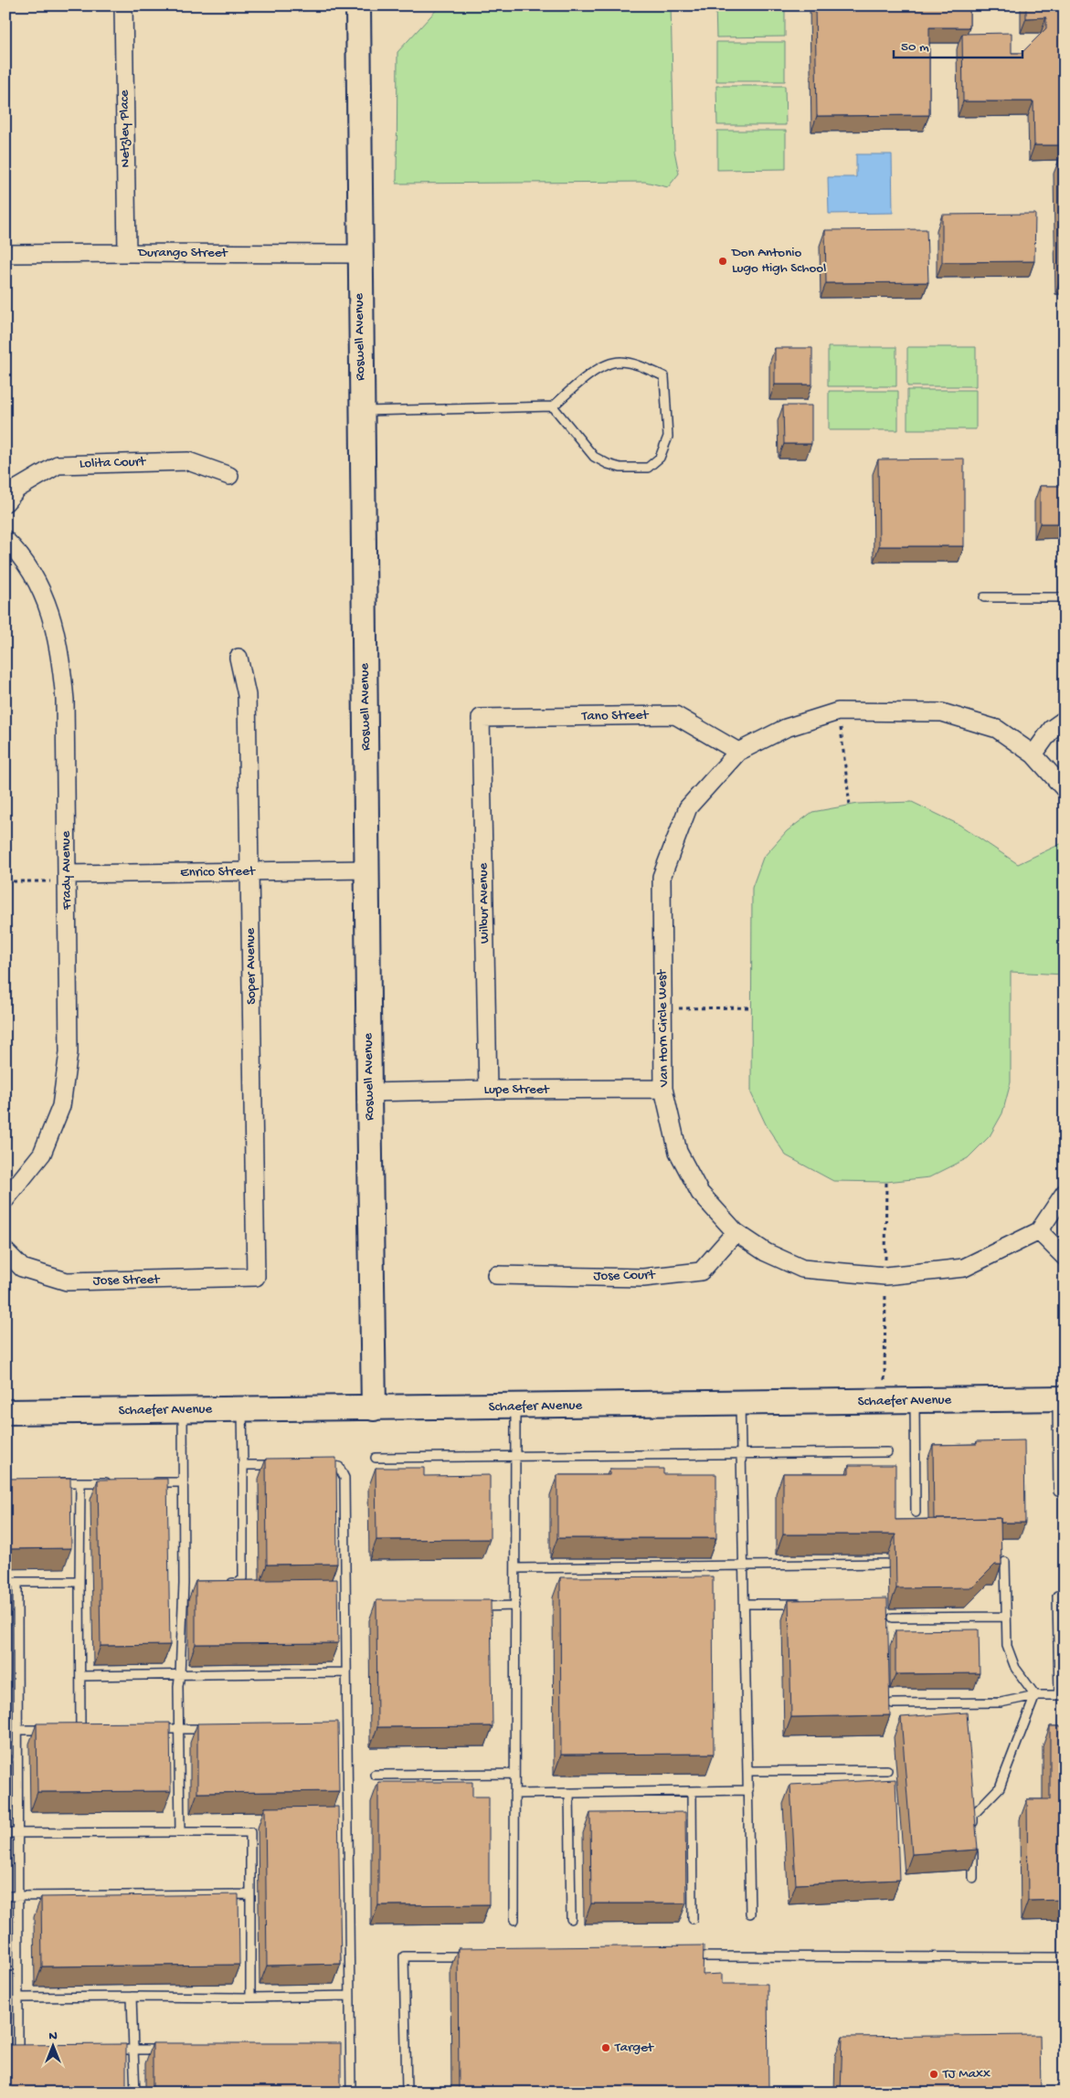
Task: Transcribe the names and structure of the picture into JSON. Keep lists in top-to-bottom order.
{
  "streets": {
    "street": [
      "Netzley Place",
      "Durango Street",
      "Roswell Avenue",
      "Lolita Court",
      "Tano Street",
      "Frady Avenue",
      "Enrico Street",
      "Wilbur Avenue",
      "Soper Avenue",
      "Van Horn Circle West",
      "Lupe Street",
      "Jose Court",
      "Jose Street",
      "Schaefer Avenue"
    ]
  },
  "crossings": [
    ["Netzley Place", "Durango Street"],
    ["Durango Street", "Roswell Avenue"],
    ["Roswell Avenue", "Enrico Street"],
    ["Roswell Avenue", "Lupe Street"],
    ["Roswell Avenue", "Schaefer Avenue"],
    ["Tano Street", "Wilbur Avenue"],
    ["Tano Street", "Van Horn Circle West"],
    ["Frady Avenue", "Enrico Street"],
    ["Enrico Street", "Soper Avenue"],
    ["Wilbur Avenue", "Lupe Street"],
    ["Soper Avenue", "Jose Street"],
    ["Van Horn Circle West", "Lupe Street"],
    ["Van Horn Circle West", "Jose Court"]
  ],
  "places": ["Don Antonio Lugo High School", "Target", "TJ Maxx"],
  "scale_bar": "50 m",
  "north": "top"
}
